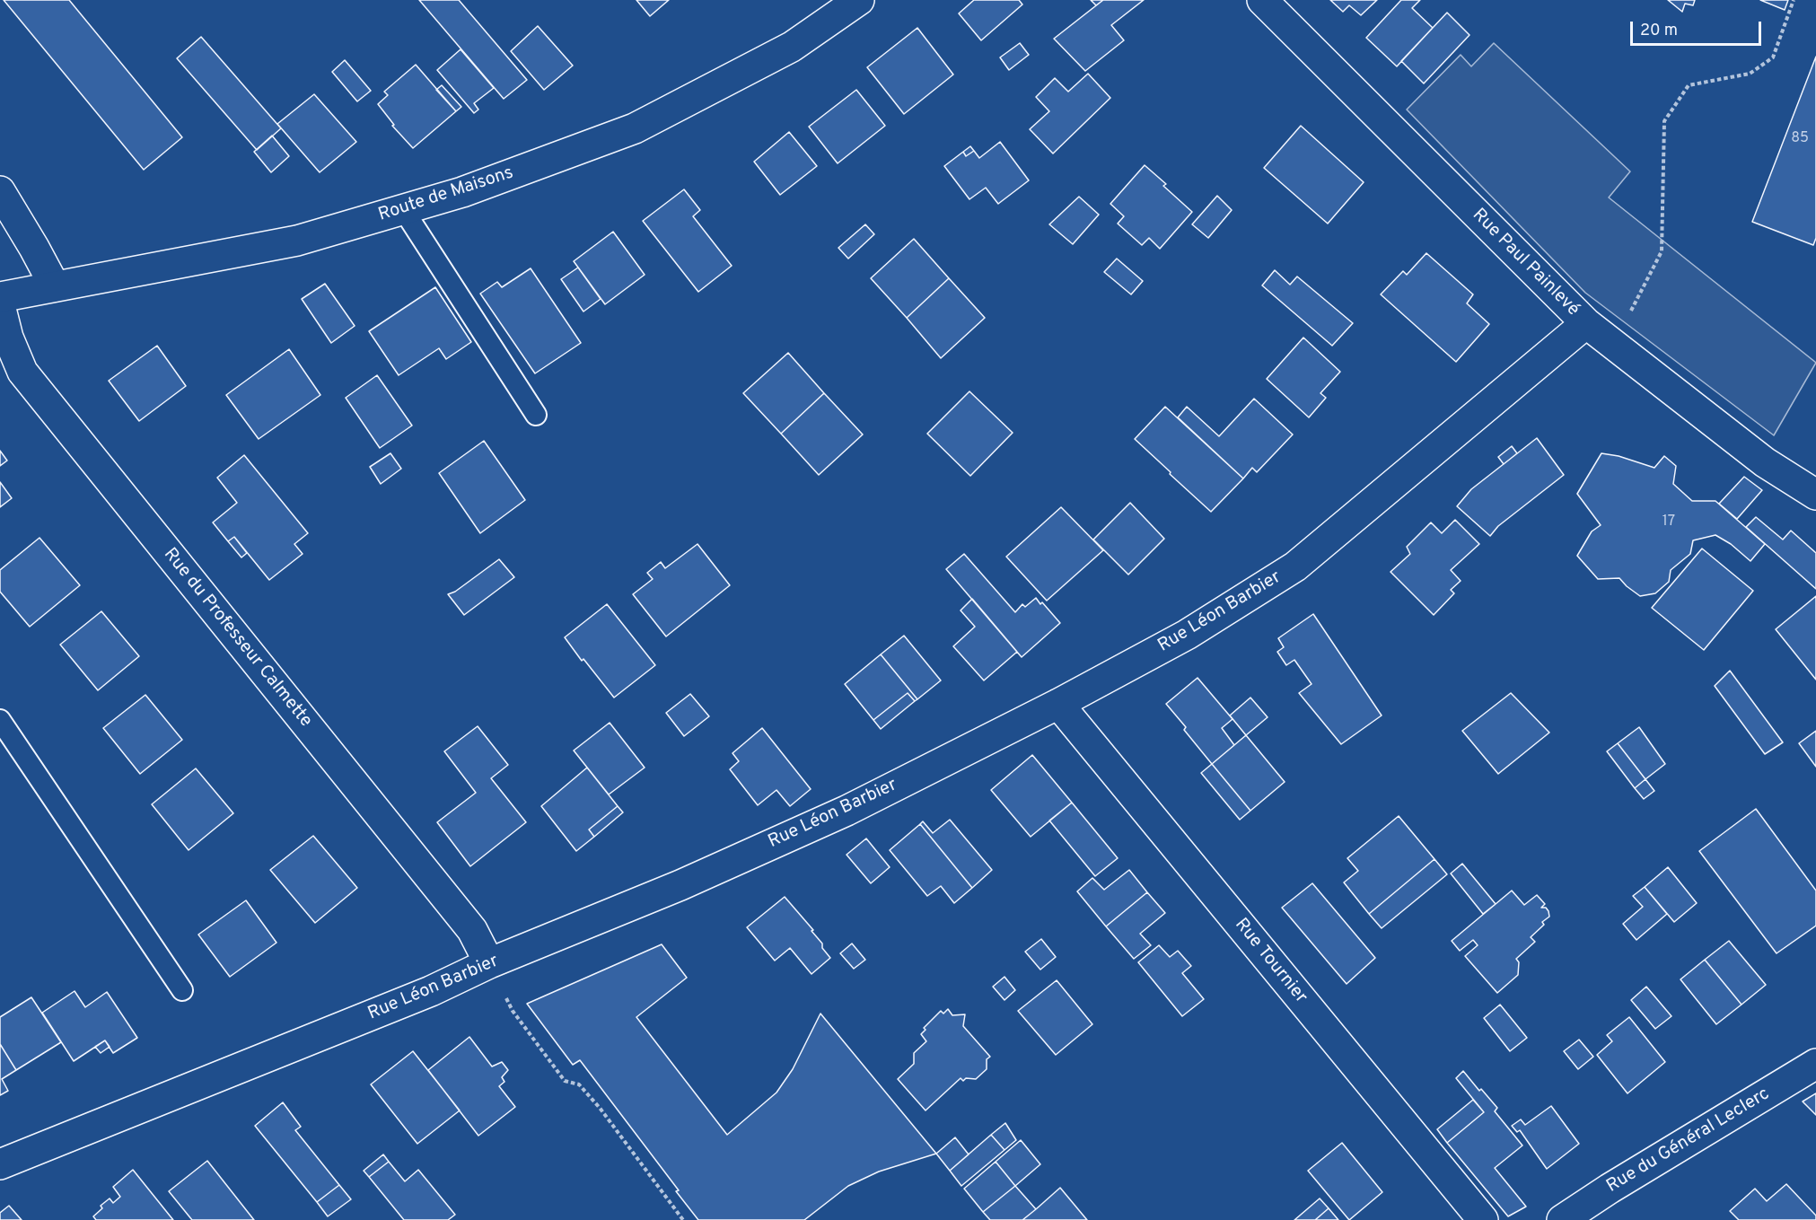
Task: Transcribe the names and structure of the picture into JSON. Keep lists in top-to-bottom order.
{
  "streets": {
    "street": [
      "Route de Maisons",
      "Rue Paul Painlevé",
      "Rue Léon Barbier",
      "Rue du Professeur Calmette",
      "Rue Tournier",
      "Rue du Général Leclerc"
    ]
  },
  "crossings": [
    ["Rue Paul Painlevé", "Rue Léon Barbier"],
    ["Rue Léon Barbier", "Rue du Professeur Calmette"],
    ["Rue Léon Barbier", "Rue Tournier"]
  ],
  "house_numbers": ["85", "17"],
  "scale_bar": "20 m"
}
